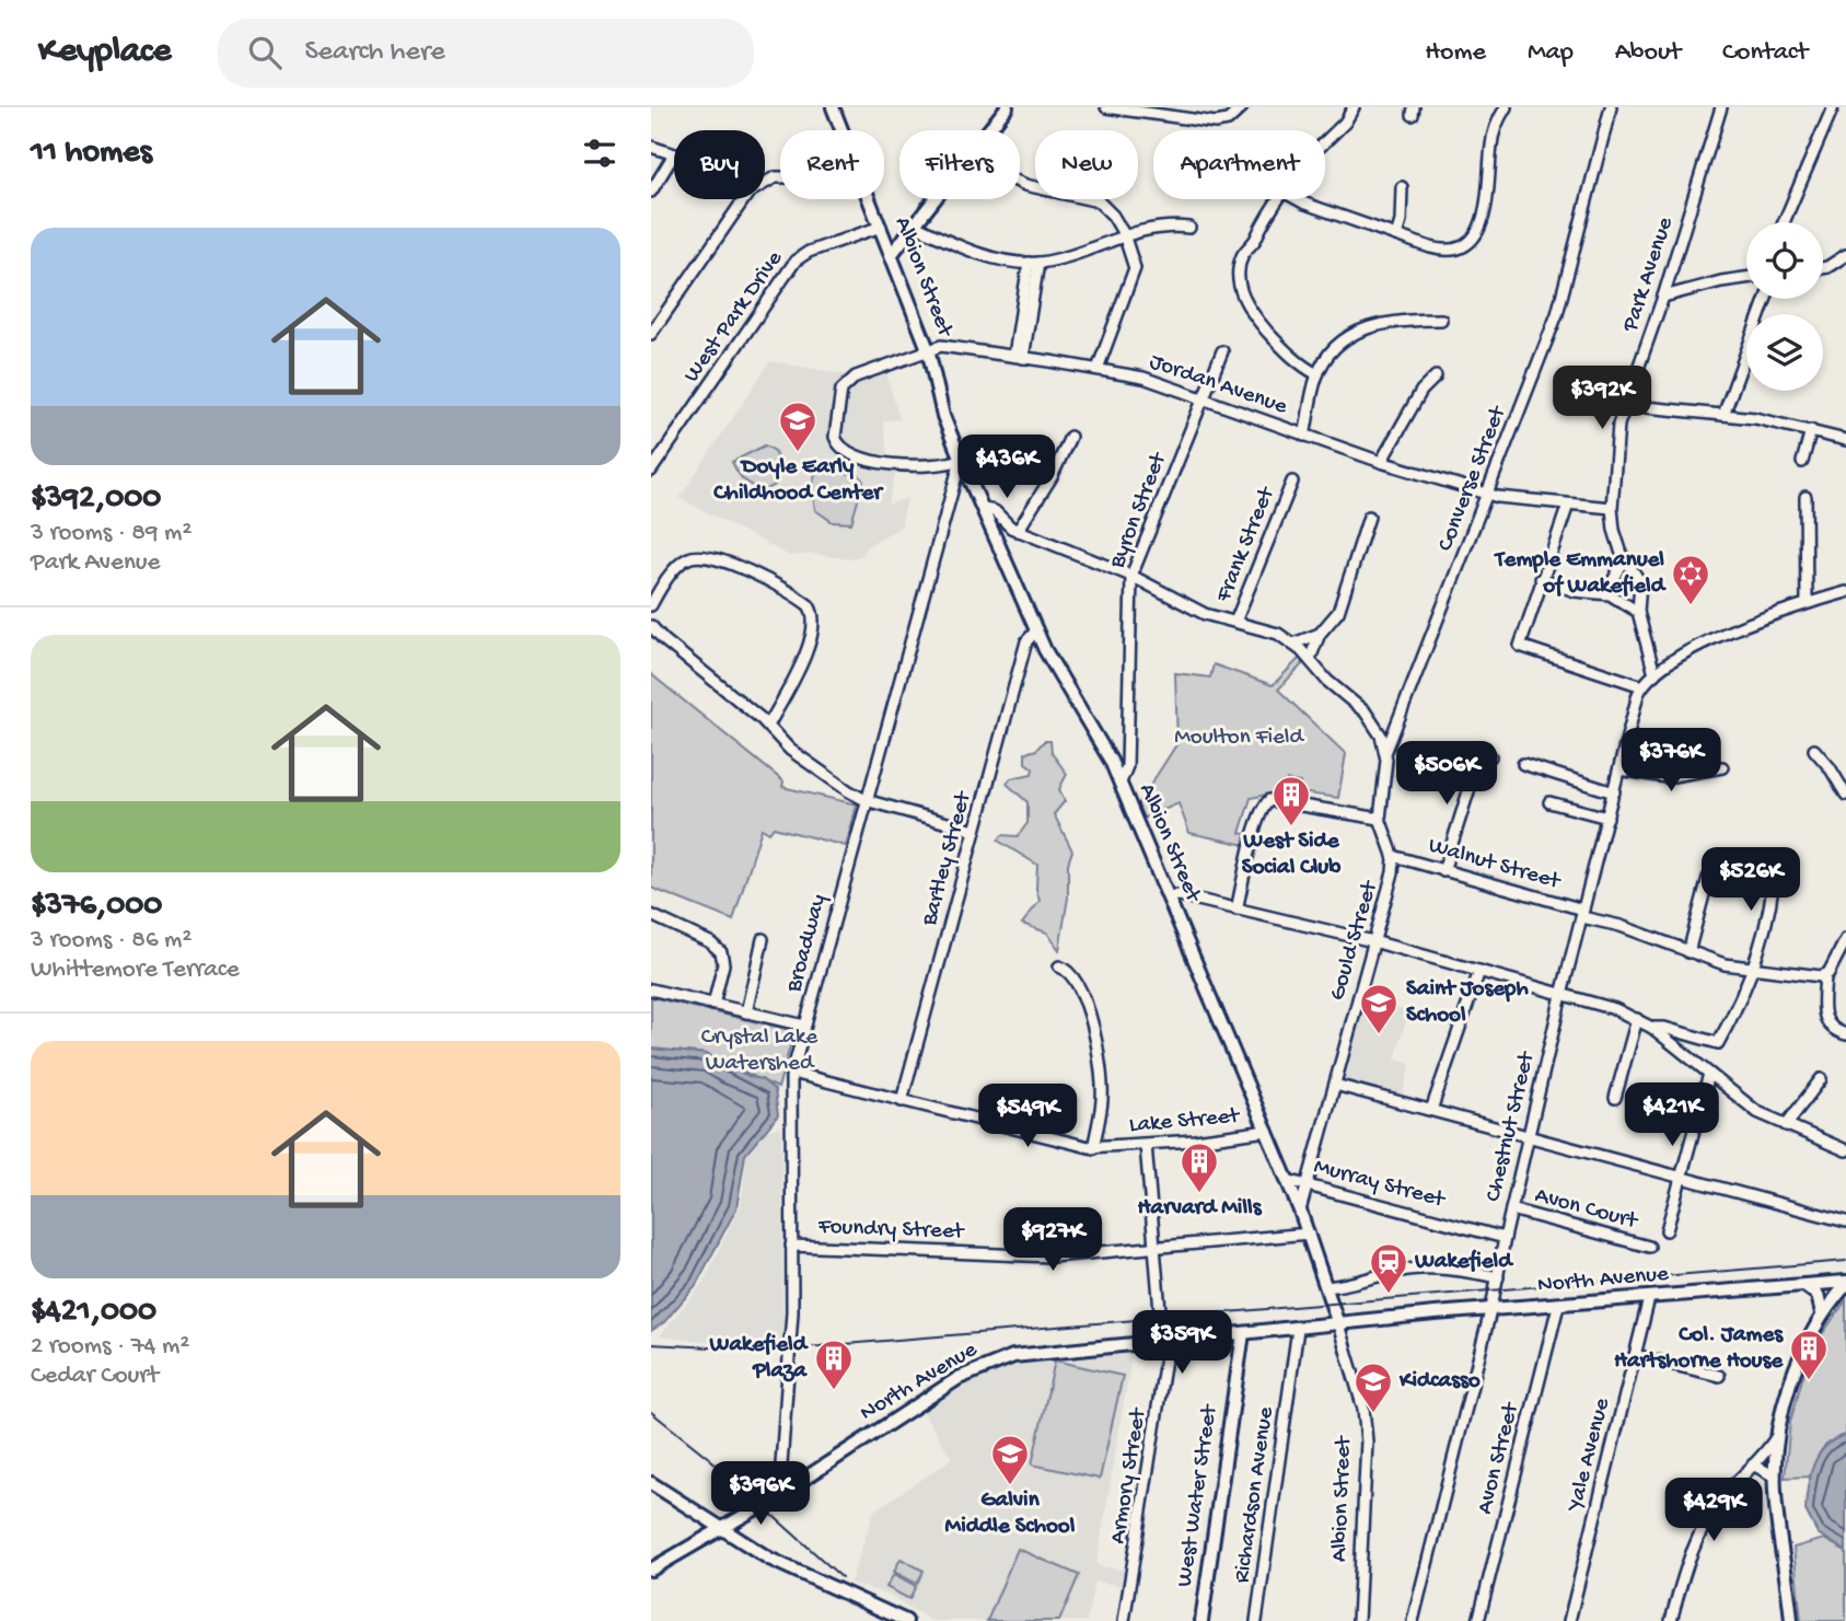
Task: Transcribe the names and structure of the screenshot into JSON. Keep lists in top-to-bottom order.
{
  "streets": {
    "main road": ["Albion Street", "North Avenue", "West Water Street"],
    "street": [
      "Park Avenue",
      "West Park Drive",
      "Jordan Avenue",
      "Converse Street",
      "Byron Street",
      "Frank Street",
      "Bartley Street",
      "Walnut Street",
      "Gould Street",
      "Broadway",
      "Lake Street",
      "Chestnut Street",
      "Murray Street",
      "Avon Court",
      "Foundry Street",
      "Yale Avenue",
      "Avon Street",
      "Armory Street",
      "Richardson Avenue"
    ]
  },
  "crossings": [
    ["Park Avenue", "Jordan Avenue"],
    ["Park Avenue", "Chestnut Street"],
    ["Albion Street", "West Park Drive"],
    ["Albion Street", "Jordan Avenue"],
    ["Albion Street", "Byron Street"],
    ["Albion Street", "Bartley Street"],
    ["Albion Street", "Gould Street"],
    ["Albion Street", "Broadway"],
    ["Albion Street", "Lake Street"],
    ["Albion Street", "Murray Street"],
    ["Albion Street", "Foundry Street"],
    ["Albion Street", "North Avenue"],
    ["Jordan Avenue", "Converse Street"],
    ["Jordan Avenue", "Byron Street"],
    ["Converse Street", "Gould Street"],
    ["Byron Street", "Gould Street"],
    ["Frank Street", "Gould Street"],
    ["Bartley Street", "Lake Street"],
    ["Walnut Street", "Gould Street"],
    ["Walnut Street", "Chestnut Street"],
    ["Gould Street", "Murray Street"],
    ["Broadway", "Lake Street"],
    ["Broadway", "Foundry Street"],
    ["Broadway", "North Avenue"],
    ["Chestnut Street", "Murray Street"],
    ["Chestnut Street", "Avon Court"],
    ["Chestnut Street", "North Avenue"],
    ["North Avenue", "Yale Avenue"],
    ["North Avenue", "Avon Street"],
    ["North Avenue", "Armory Street"],
    ["North Avenue", "Richardson Avenue"],
    ["North Avenue", "West Water Street"]
  ],
  "parks": ["Moulton Field", "Crystal Lake Watershed"],
  "places": {
    "school or university": [
      "Doyle Early Childhood Center",
      "Saint Joseph School",
      "Kidcasso",
      "Galvin Middle School"
    ],
    "synagogue": ["Temple Emmanuel of Wakefield"],
    "building": [
      "West Side Social Club",
      "Harvard Mills",
      "Col. James Hartshorne House",
      "Wakefield Plaza"
    ],
    "station": ["Wakefield"]
  },
  "page": {
    "header": "Keyplace",
    "search": "Search here",
    "nav": [
      "Home",
      "Map",
      "About",
      "Contact"
    ],
    "heading": "11 homes",
    "chip": [
      "Buy",
      "Rent",
      "Filters",
      "New",
      "Apartment"
    ],
    "list": [
      {
        "name": "$392,000",
        "note": "3 rooms · 89 m² · Park Avenue"
      },
      {
        "name": "$376,000",
        "note": "3 rooms · 86 m² · Whittemore Terrace"
      },
      {
        "name": "$421,000",
        "note": "2 rooms · 74 m² · Cedar Court"
      }
    ],
    "price": [
      "$392K",
      "$436K",
      "$376K",
      "$506K",
      "$526K",
      "$421K",
      "$549K",
      "$927K",
      "$359K",
      "$396K",
      "$429K"
    ]
  }
}
